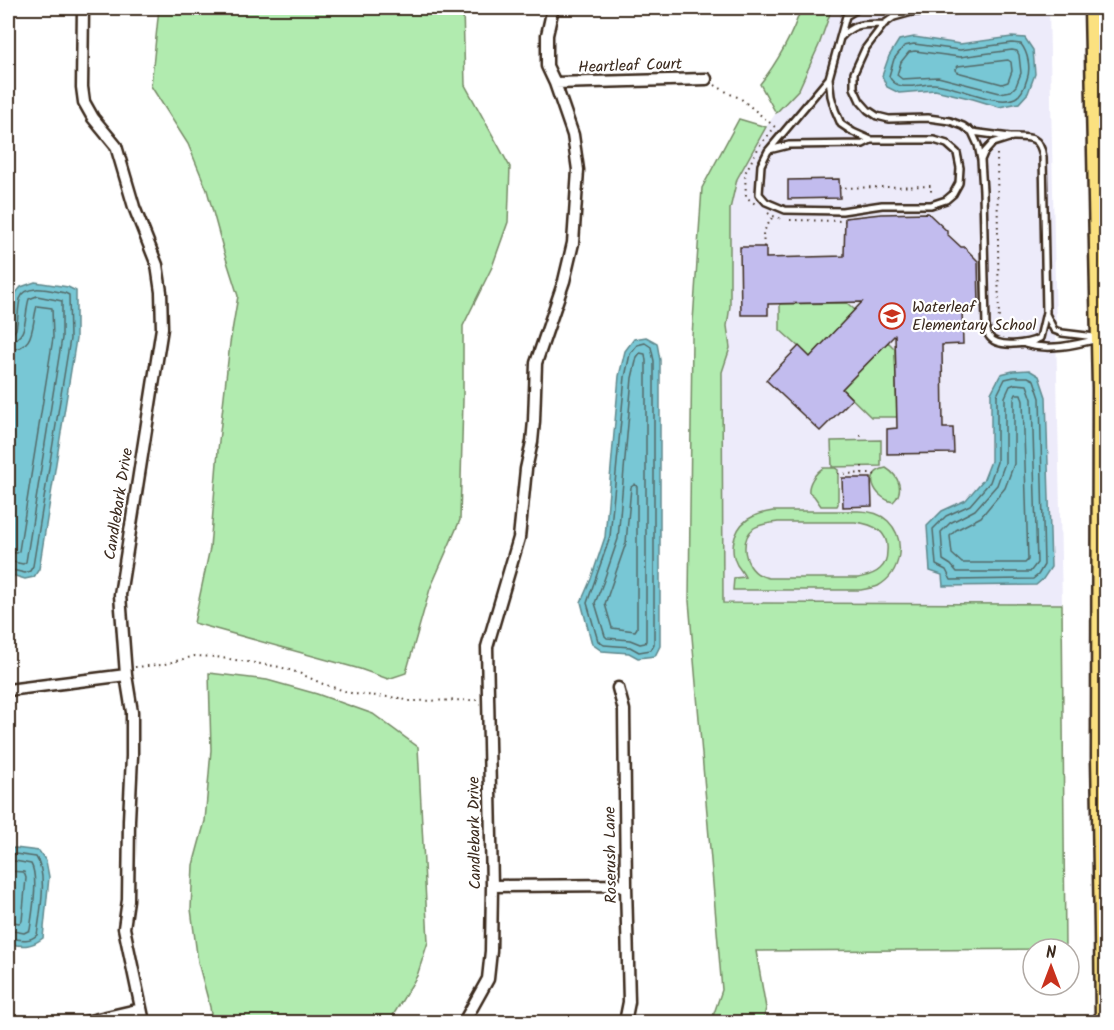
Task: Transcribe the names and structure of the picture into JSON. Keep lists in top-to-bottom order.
{
  "streets": {
    "street": ["Heartleaf Court", "Candlebark Drive", "Roserush Lane"]
  },
  "crossings": [
    ["Heartleaf Court", "Candlebark Drive"]
  ],
  "places": {
    "school or university": ["Waterleaf Elementary School"]
  },
  "north": "top"
}
